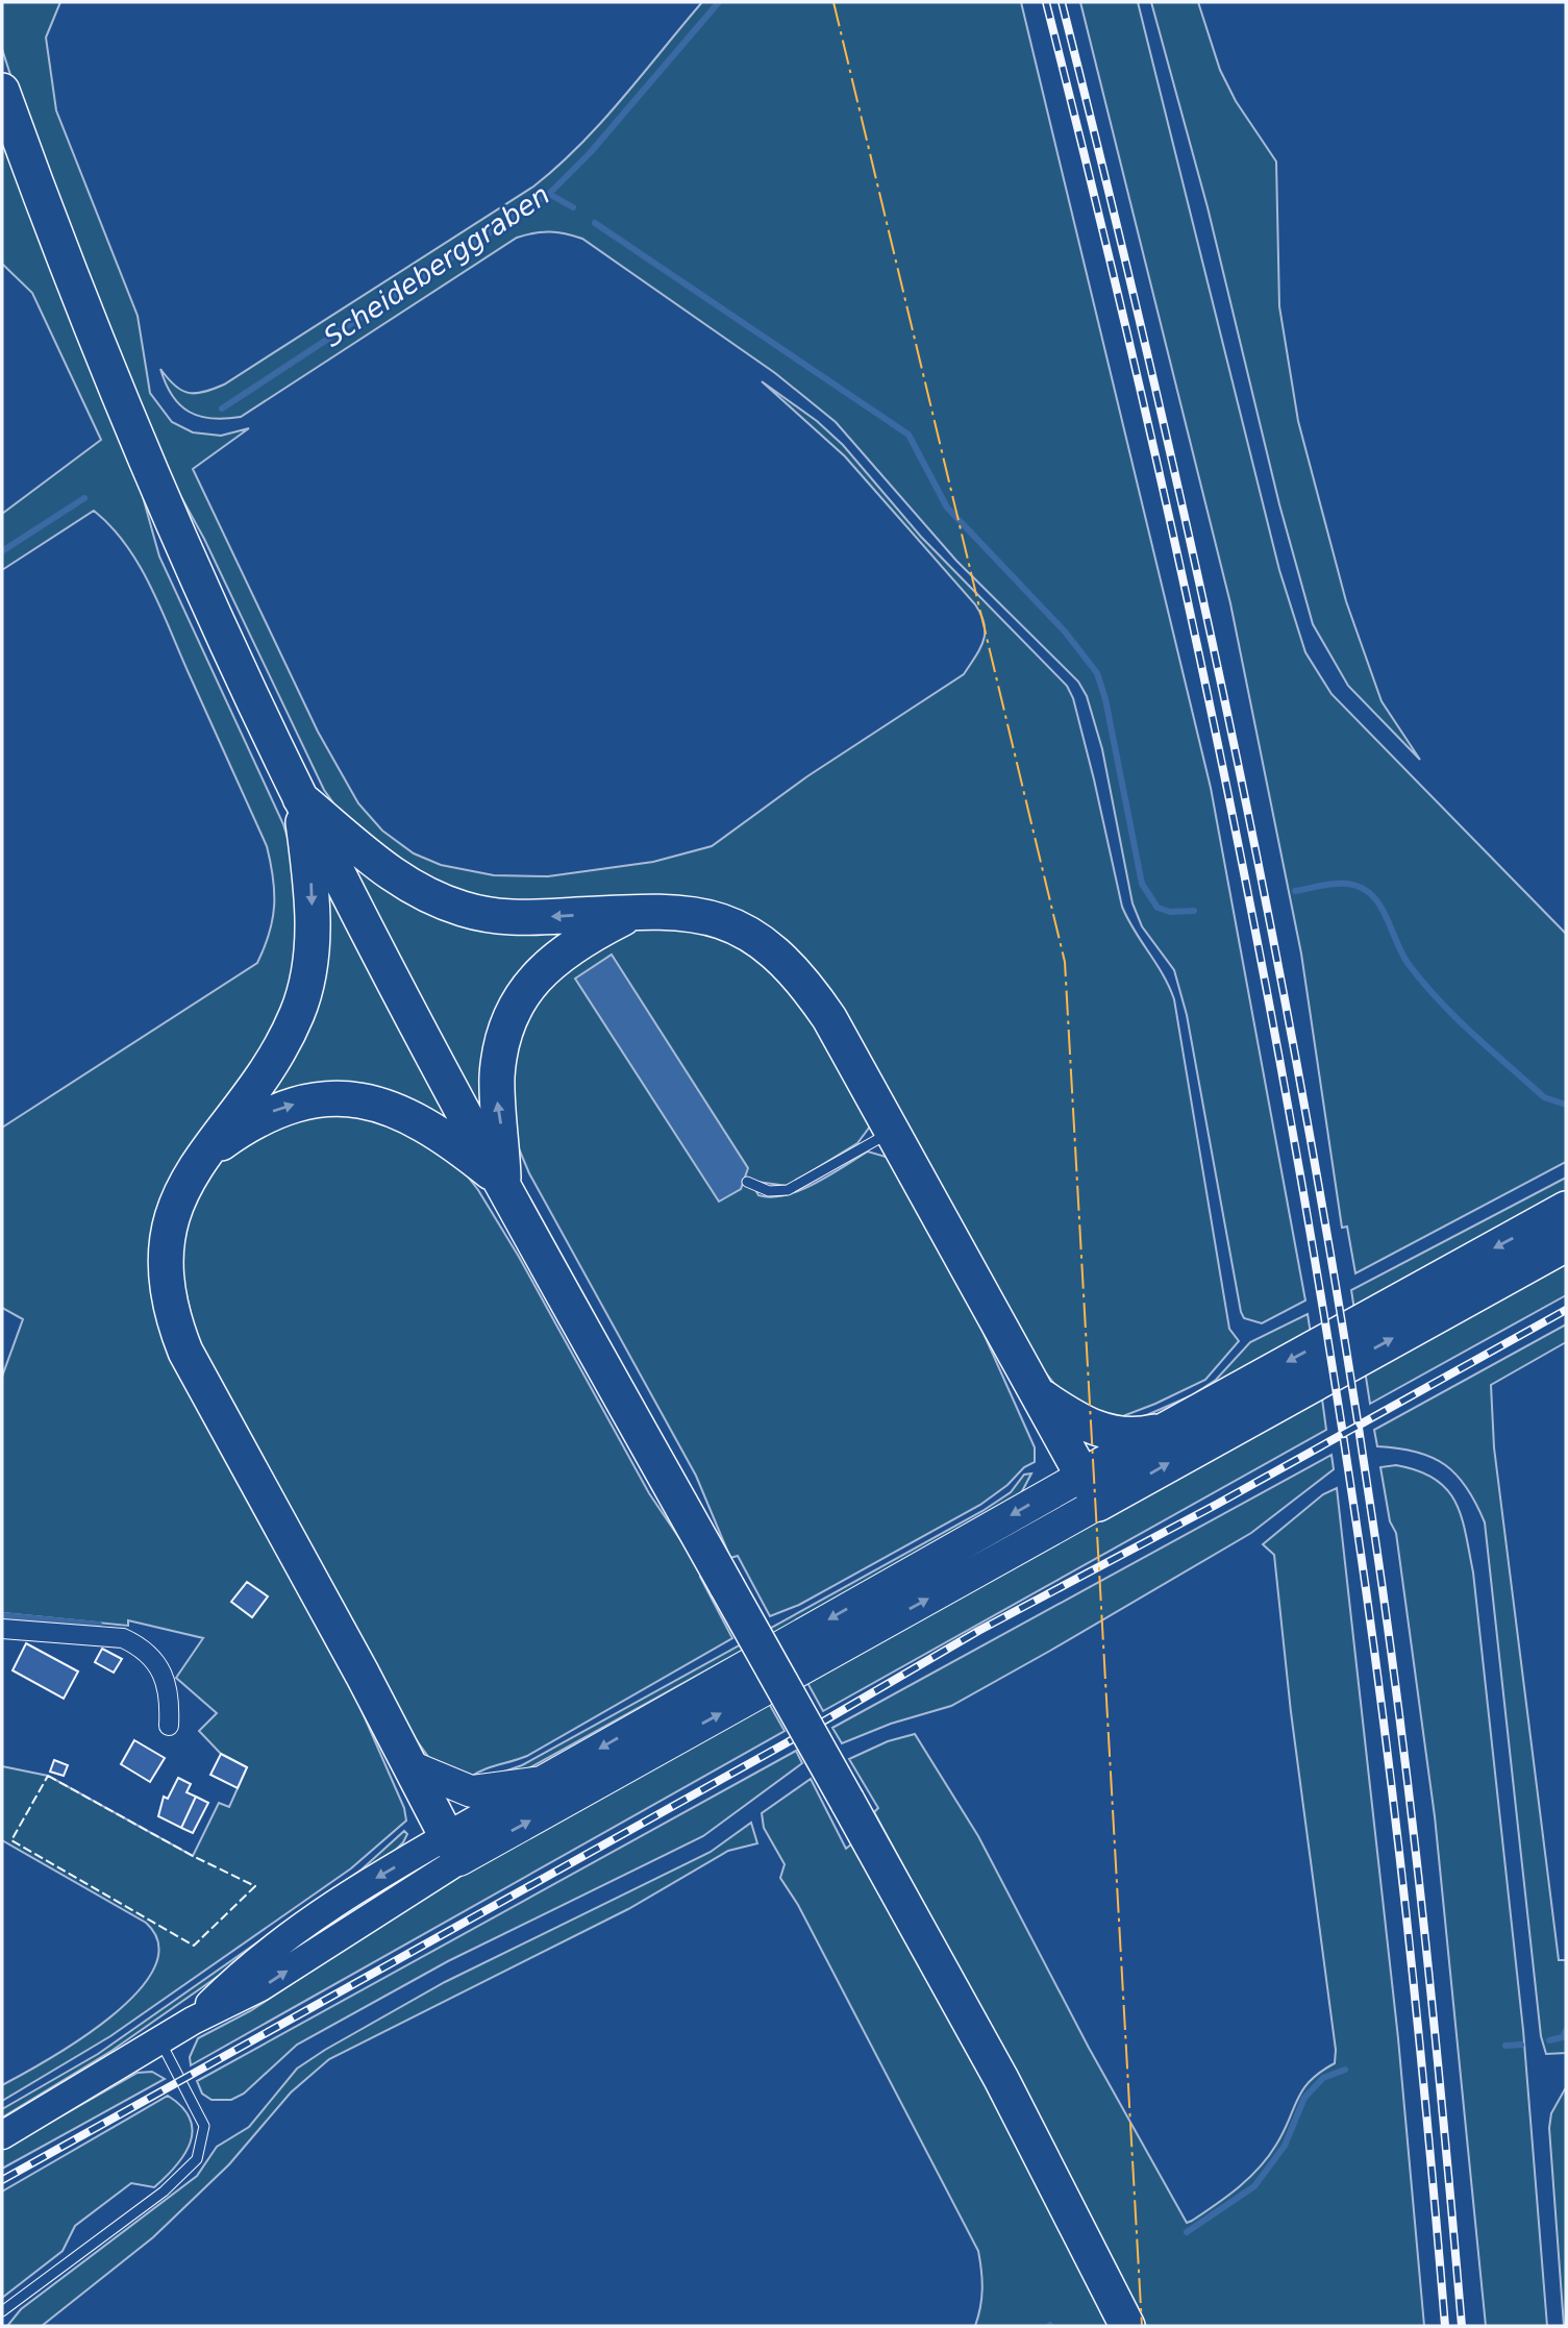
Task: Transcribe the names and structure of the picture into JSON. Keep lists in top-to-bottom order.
{
  "water": ["Scheideberggraben"]
}
